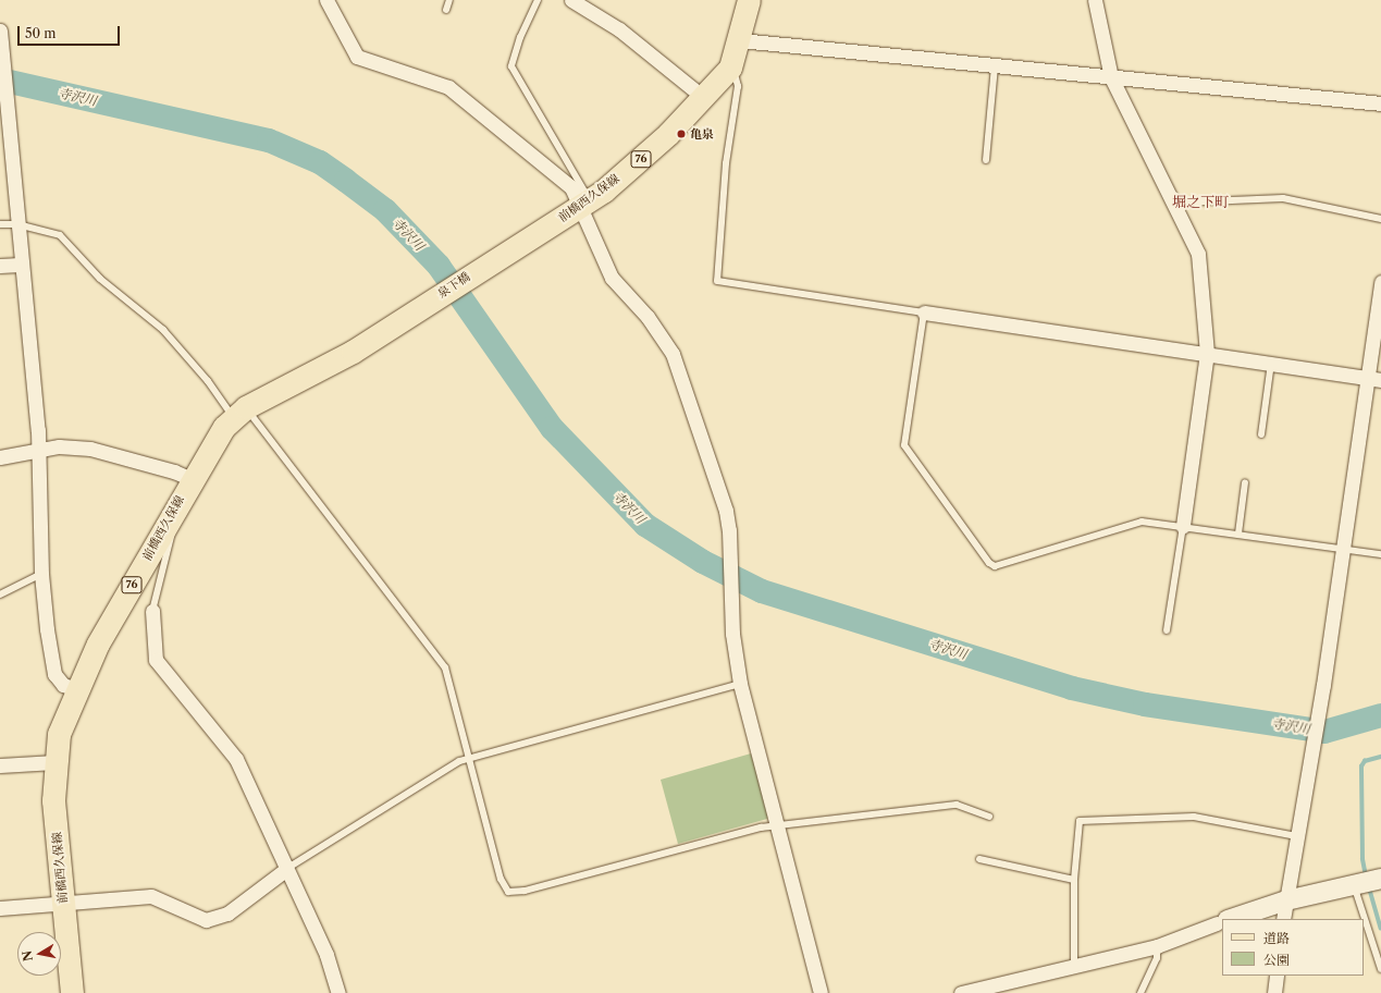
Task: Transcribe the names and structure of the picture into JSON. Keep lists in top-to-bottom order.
{
  "streets": {
    "main road": ["76", "前橋西久保線", "泉下橋"]
  },
  "crossings": [
    ["前橋西久保線", "泉下橋"]
  ],
  "districts": ["堀之下町"],
  "water": ["寺沢川"],
  "places": ["亀泉"],
  "legend": ["道路", "公園"],
  "scale_bar": "50 m",
  "north": "left"
}
